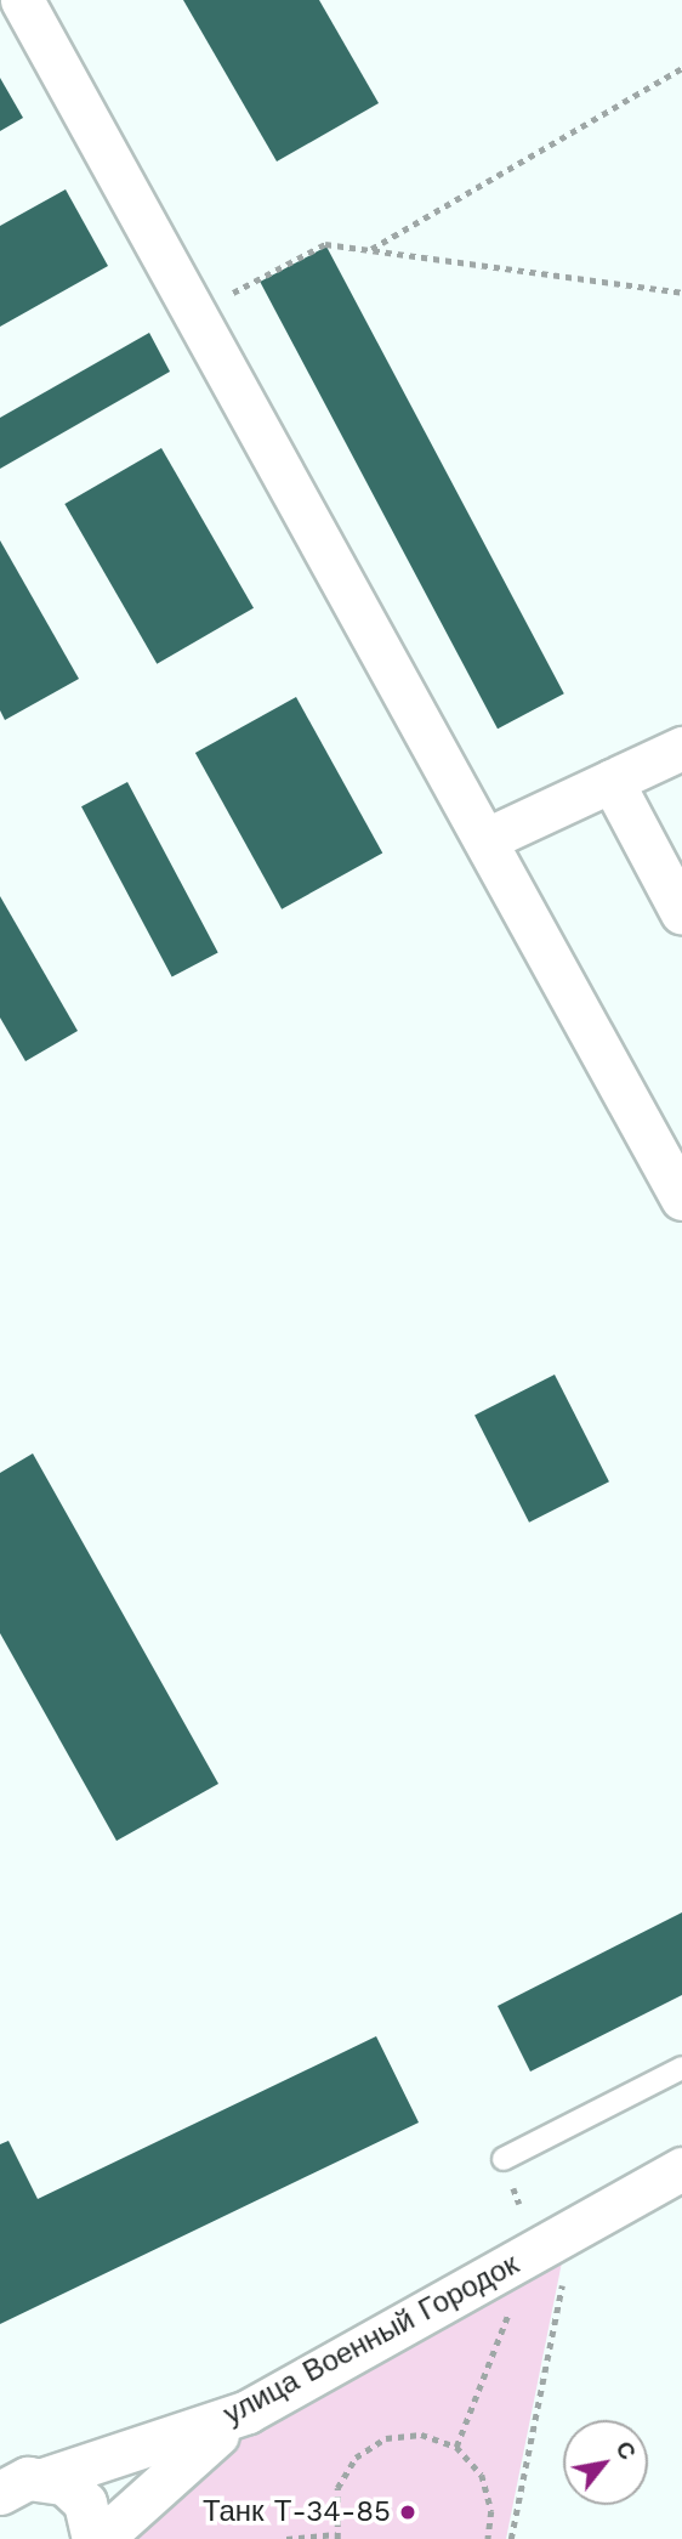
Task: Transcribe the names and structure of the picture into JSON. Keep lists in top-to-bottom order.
{
  "streets": {
    "street": ["улица Военный Городок"]
  },
  "places": ["Танк Т-34-85"],
  "north": "top right"
}
